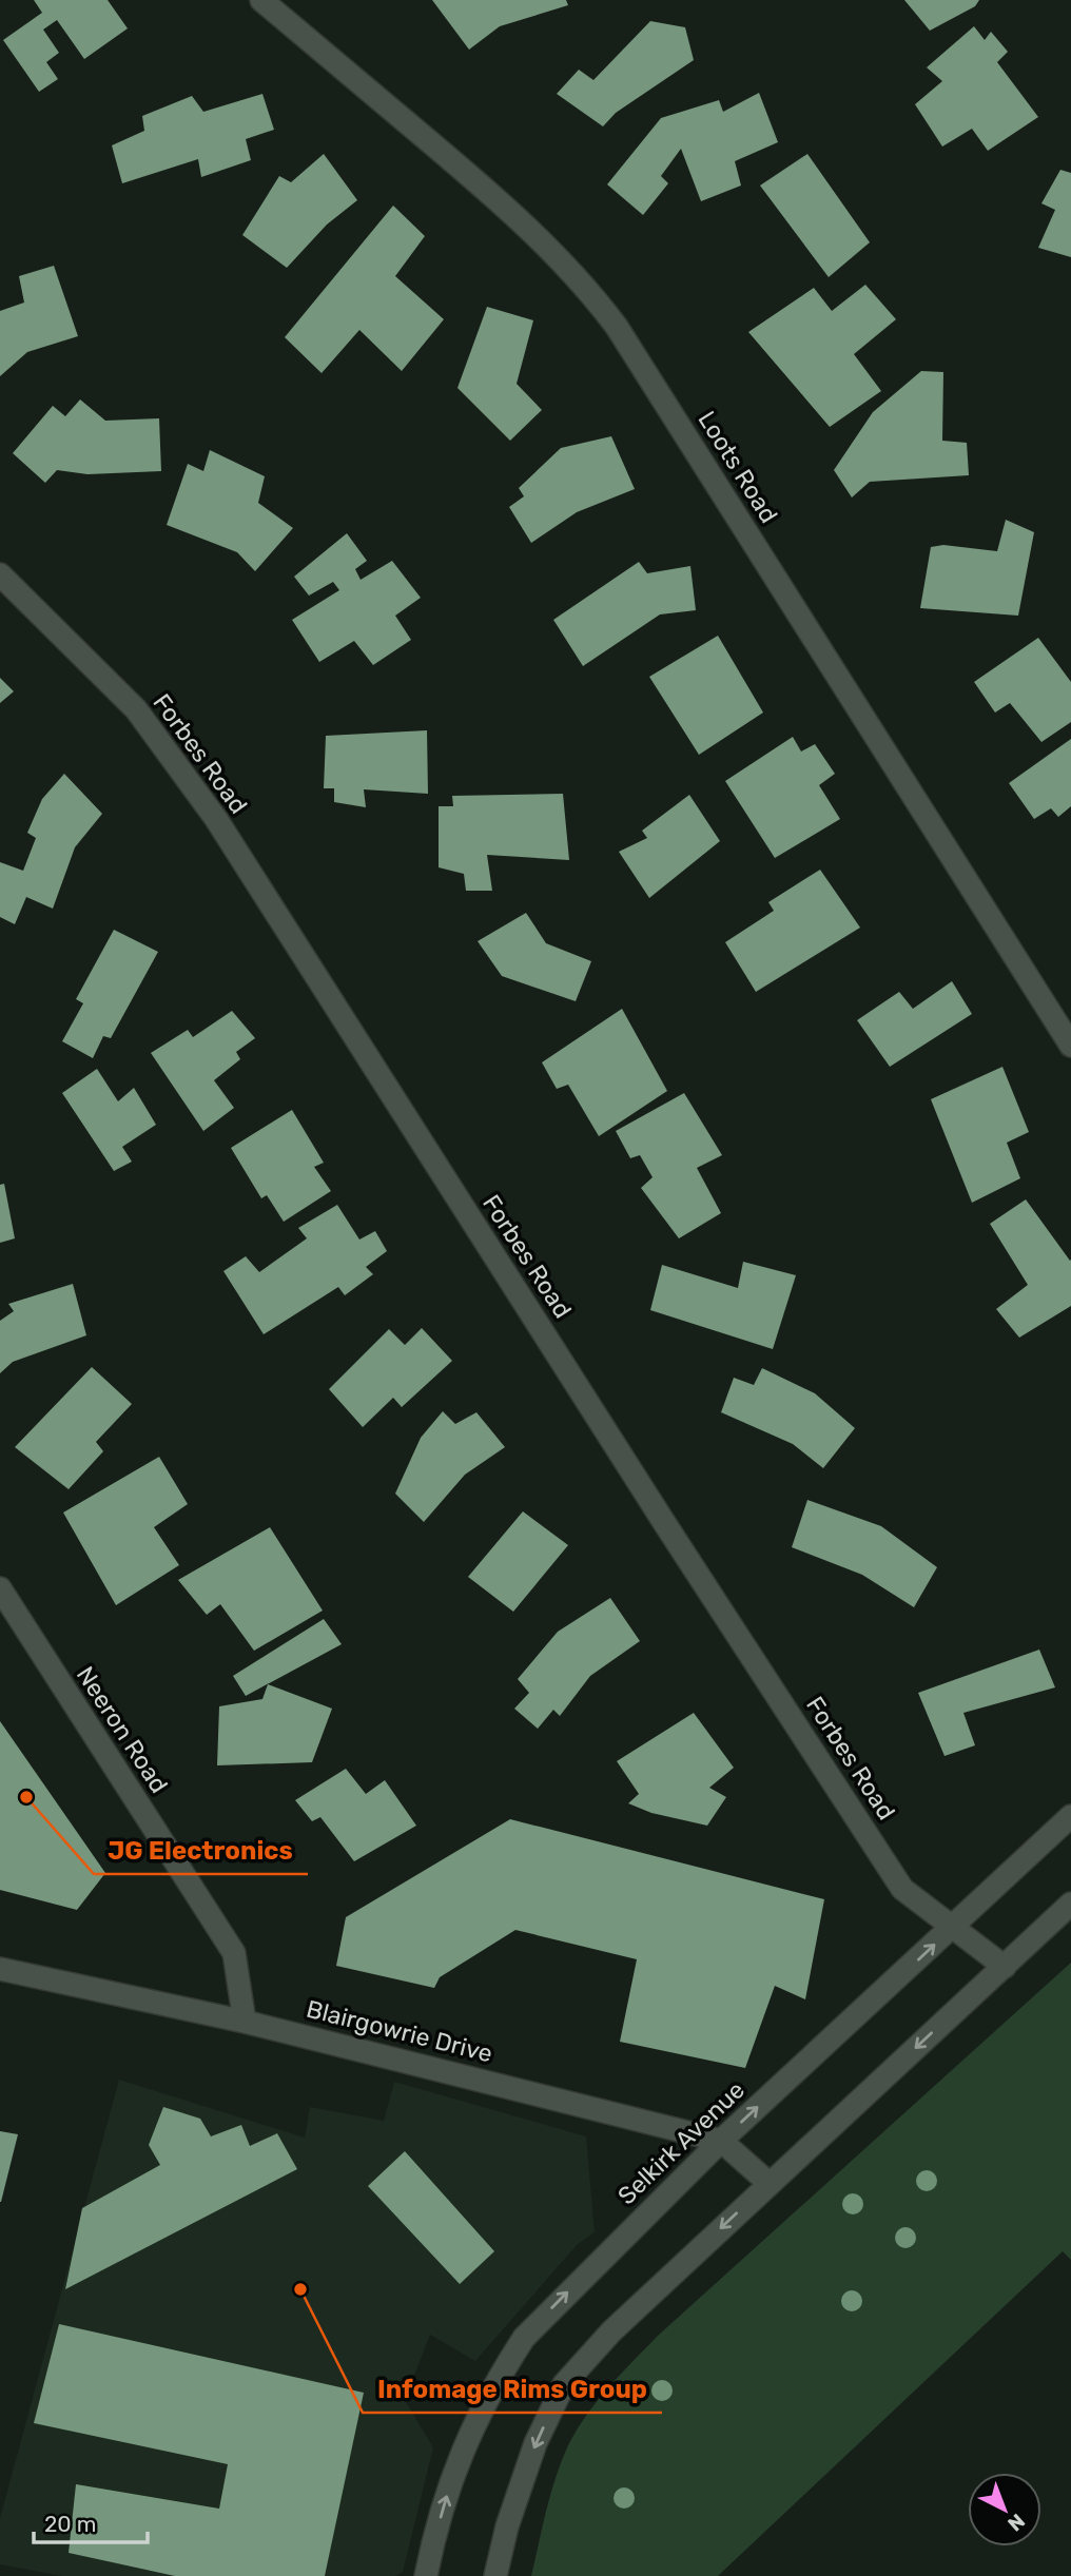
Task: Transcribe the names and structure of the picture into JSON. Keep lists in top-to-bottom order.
{
  "streets": {
    "street": [
      "Loots Road",
      "Forbes Road",
      "Neeron Road",
      "Blairgowrie Drive",
      "Selkirk Avenue"
    ]
  },
  "crossings": [
    ["Forbes Road", "Selkirk Avenue"],
    ["Neeron Road", "Blairgowrie Drive"],
    ["Blairgowrie Drive", "Selkirk Avenue"]
  ],
  "places": ["JG Electronics", "Infomage Rims Group"],
  "scale_bar": "20 m",
  "north": "bottom right"
}
